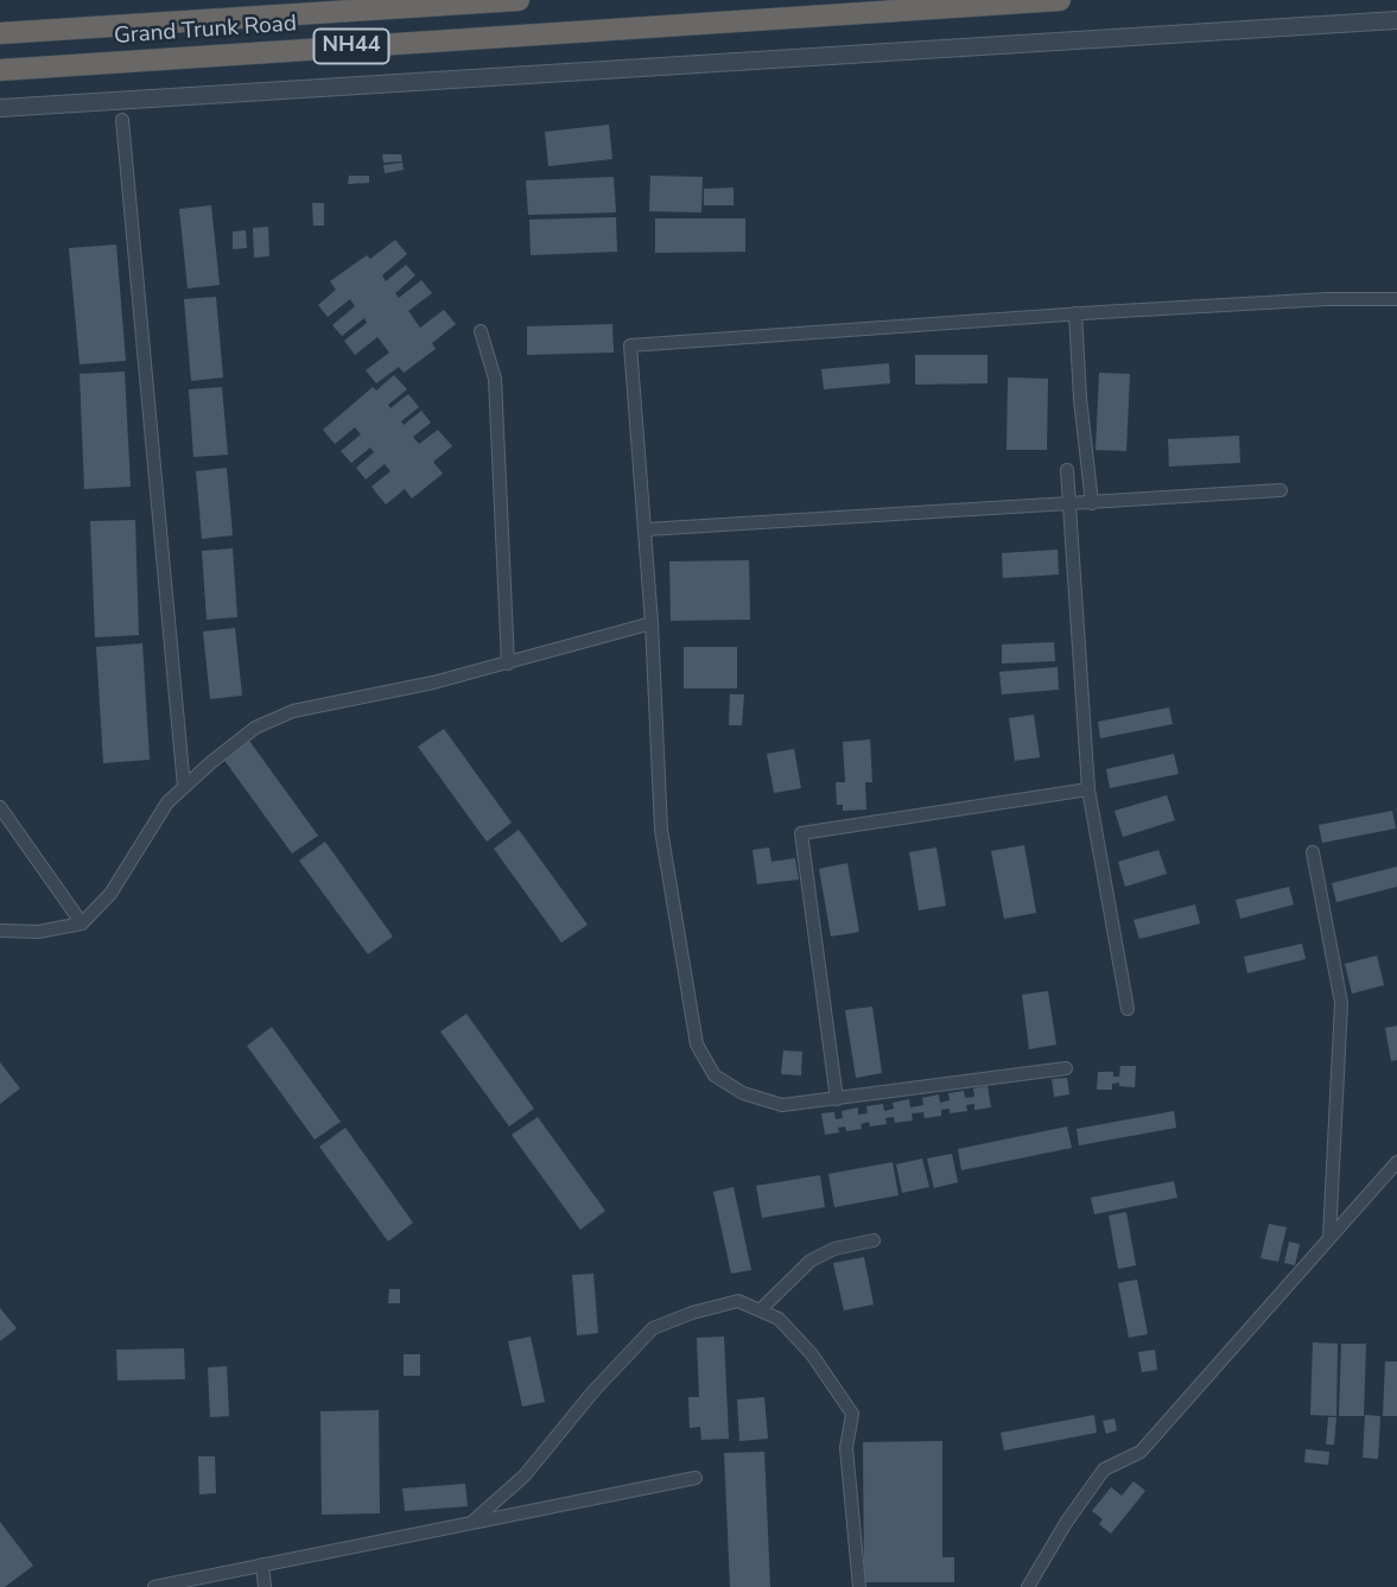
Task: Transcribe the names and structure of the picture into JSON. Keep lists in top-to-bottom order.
{
  "streets": {
    "highway": ["Grand Trunk Road", "NH44"]
  }
}
